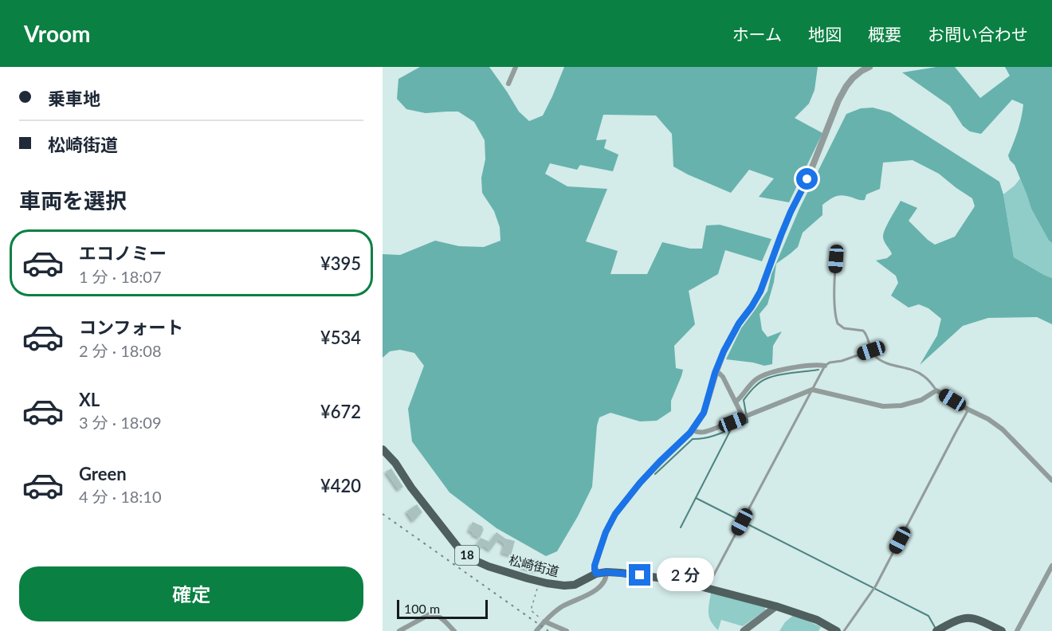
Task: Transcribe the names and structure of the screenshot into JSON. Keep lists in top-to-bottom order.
{
  "streets": {
    "main road": ["18", "松崎街道"]
  },
  "scale_bar": "100 m",
  "page": {
    "header": "Vroom",
    "nav": [
      "ホーム",
      "地図",
      "概要",
      "お問い合わせ"
    ],
    "banner": ["乗車地", "松崎街道"],
    "heading": "車両を選択",
    "list": [
      {
        "name": "エコノミー",
        "note": "1 分 · 18:07",
        "value": "¥395"
      },
      {
        "name": "コンフォート",
        "note": "2 分 · 18:08",
        "value": "¥534"
      },
      {
        "name": "XL",
        "note": "3 分 · 18:09",
        "value": "¥672"
      },
      {
        "name": "Green",
        "note": "4 分 · 18:10",
        "value": "¥420"
      }
    ],
    "buttons": "確定",
    "bubble": "2 分",
    "scale": "100 m"
  }
}
